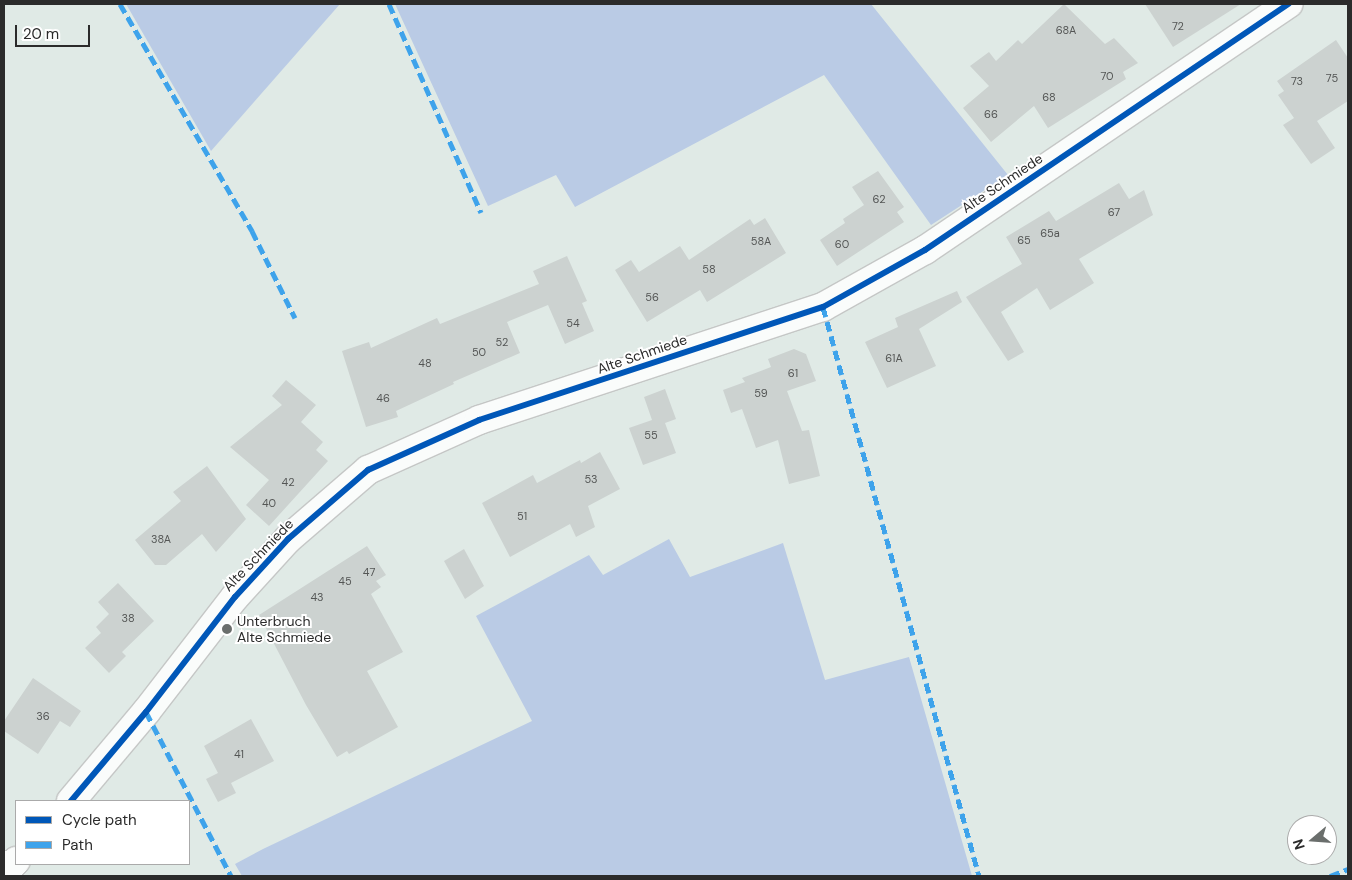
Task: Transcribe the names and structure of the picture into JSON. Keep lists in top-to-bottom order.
{
  "streets": {
    "street": ["Alte Schmiede"]
  },
  "places": ["Unterbruch Alte Schmiede"],
  "house_numbers": [
    "72",
    "68A",
    "70",
    "75",
    "73",
    "68",
    "66",
    "62",
    "67",
    "65a",
    "65",
    "58A",
    "60",
    "58",
    "56",
    "54",
    "52",
    "50",
    "61A",
    "48",
    "61",
    "59",
    "46",
    "55",
    "53",
    "42",
    "40",
    "51",
    "38A",
    "47",
    "45",
    "43",
    "38",
    "36",
    "41"
  ],
  "legend": ["Cycle path", "Path"],
  "scale_bar": "20 m",
  "north": "left"
}
